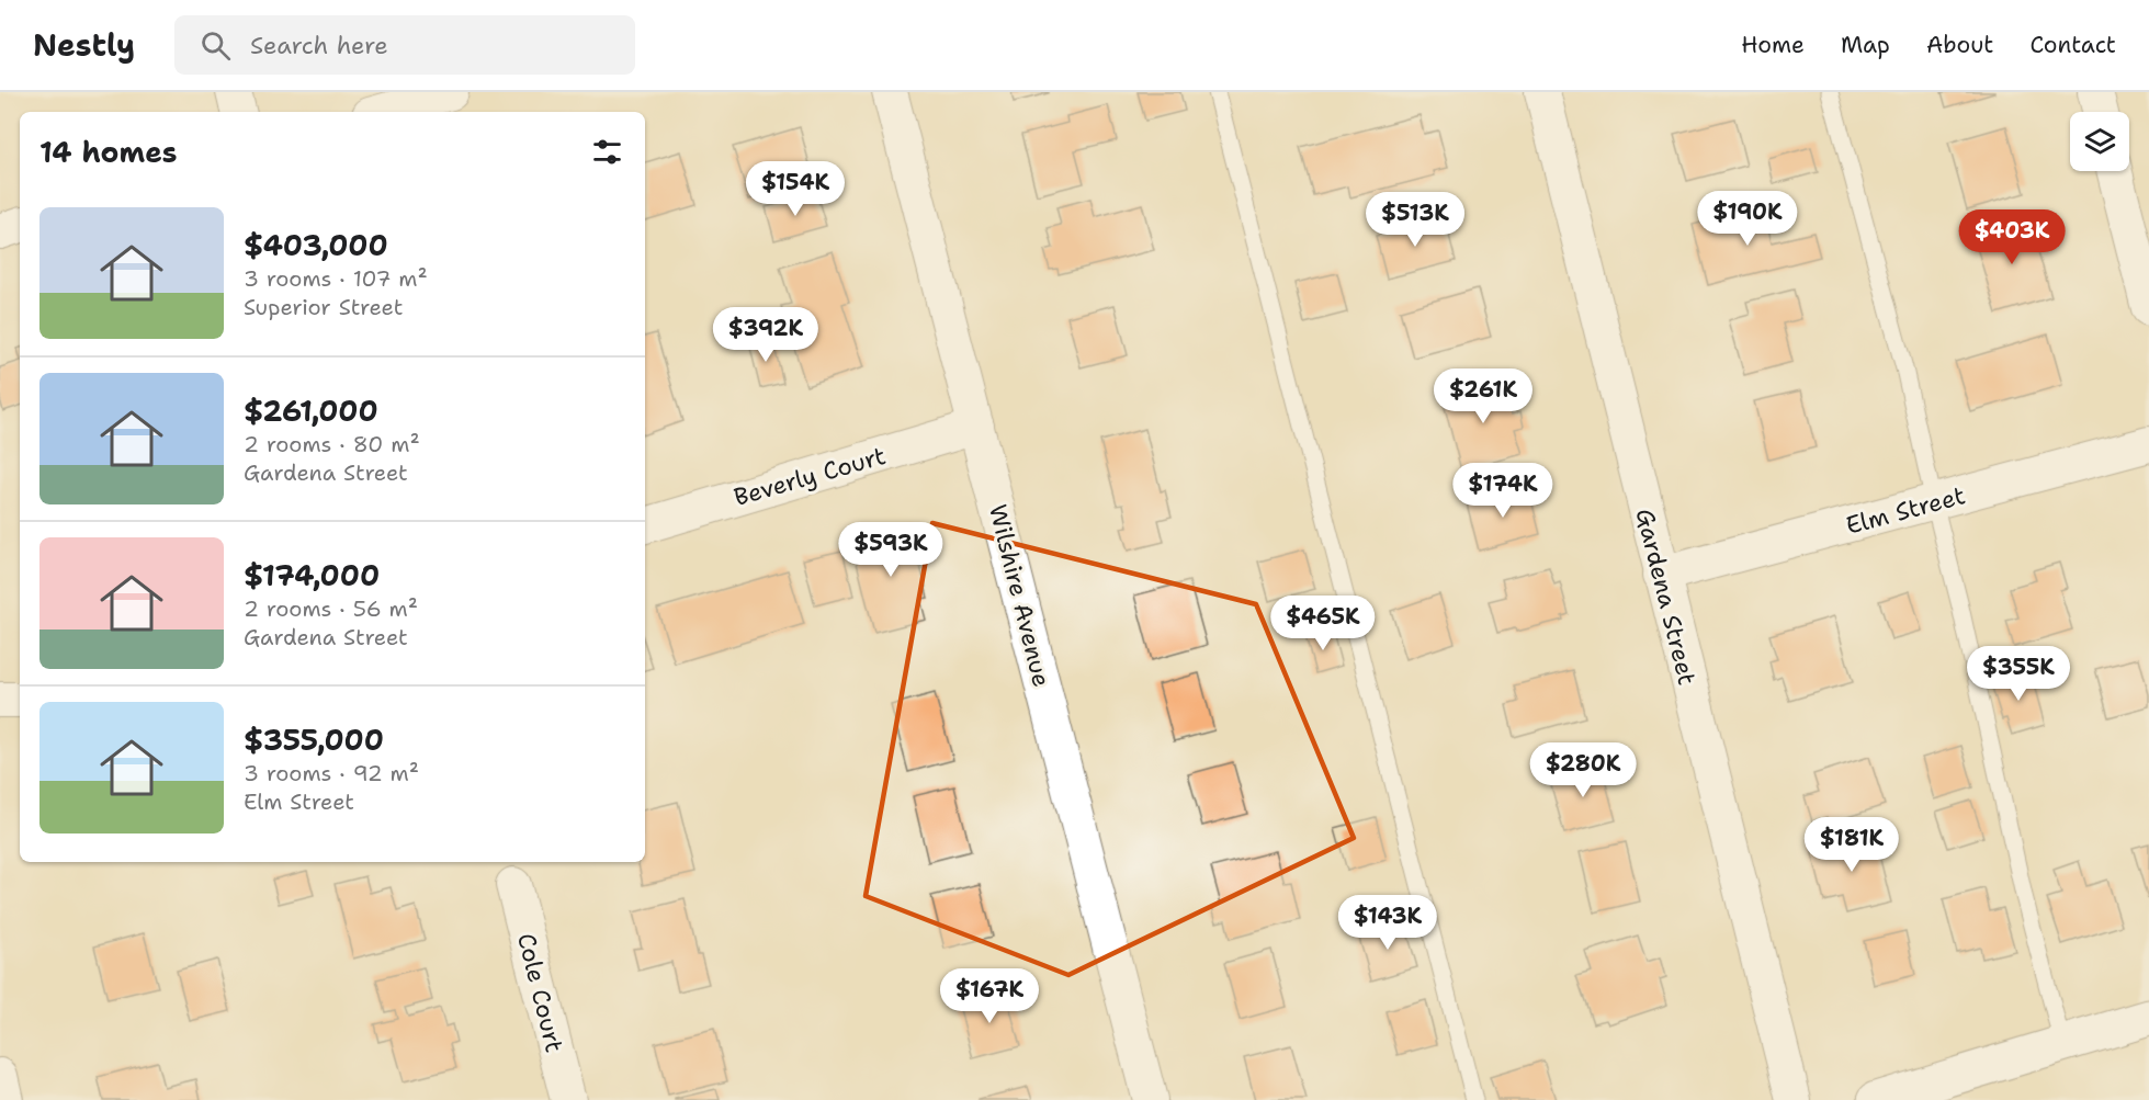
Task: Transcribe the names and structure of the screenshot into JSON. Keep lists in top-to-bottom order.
{
  "streets": {
    "street": [
      "Beverly Court",
      "Elm Street",
      "Wilshire Avenue",
      "Gardena Street",
      "Cole Court"
    ]
  },
  "crossings": [
    ["Beverly Court", "Wilshire Avenue"],
    ["Elm Street", "Gardena Street"]
  ],
  "page": {
    "header": "Nestly",
    "search": "Search here",
    "nav": [
      "Home",
      "Map",
      "About",
      "Contact"
    ],
    "heading": "14 homes",
    "price": [
      "$154K",
      "$190K",
      "$513K",
      "$403K",
      "$392K",
      "$261K",
      "$174K",
      "$593K",
      "$465K",
      "$355K",
      "$280K",
      "$181K",
      "$143K",
      "$167K"
    ],
    "list": [
      {
        "name": "$403,000",
        "note": "3 rooms · 107 m² · Superior Street"
      },
      {
        "name": "$261,000",
        "note": "2 rooms · 80 m² · Gardena Street"
      },
      {
        "name": "$174,000",
        "note": "2 rooms · 56 m² · Gardena Street"
      },
      {
        "name": "$355,000",
        "note": "3 rooms · 92 m² · Elm Street"
      }
    ]
  }
}
